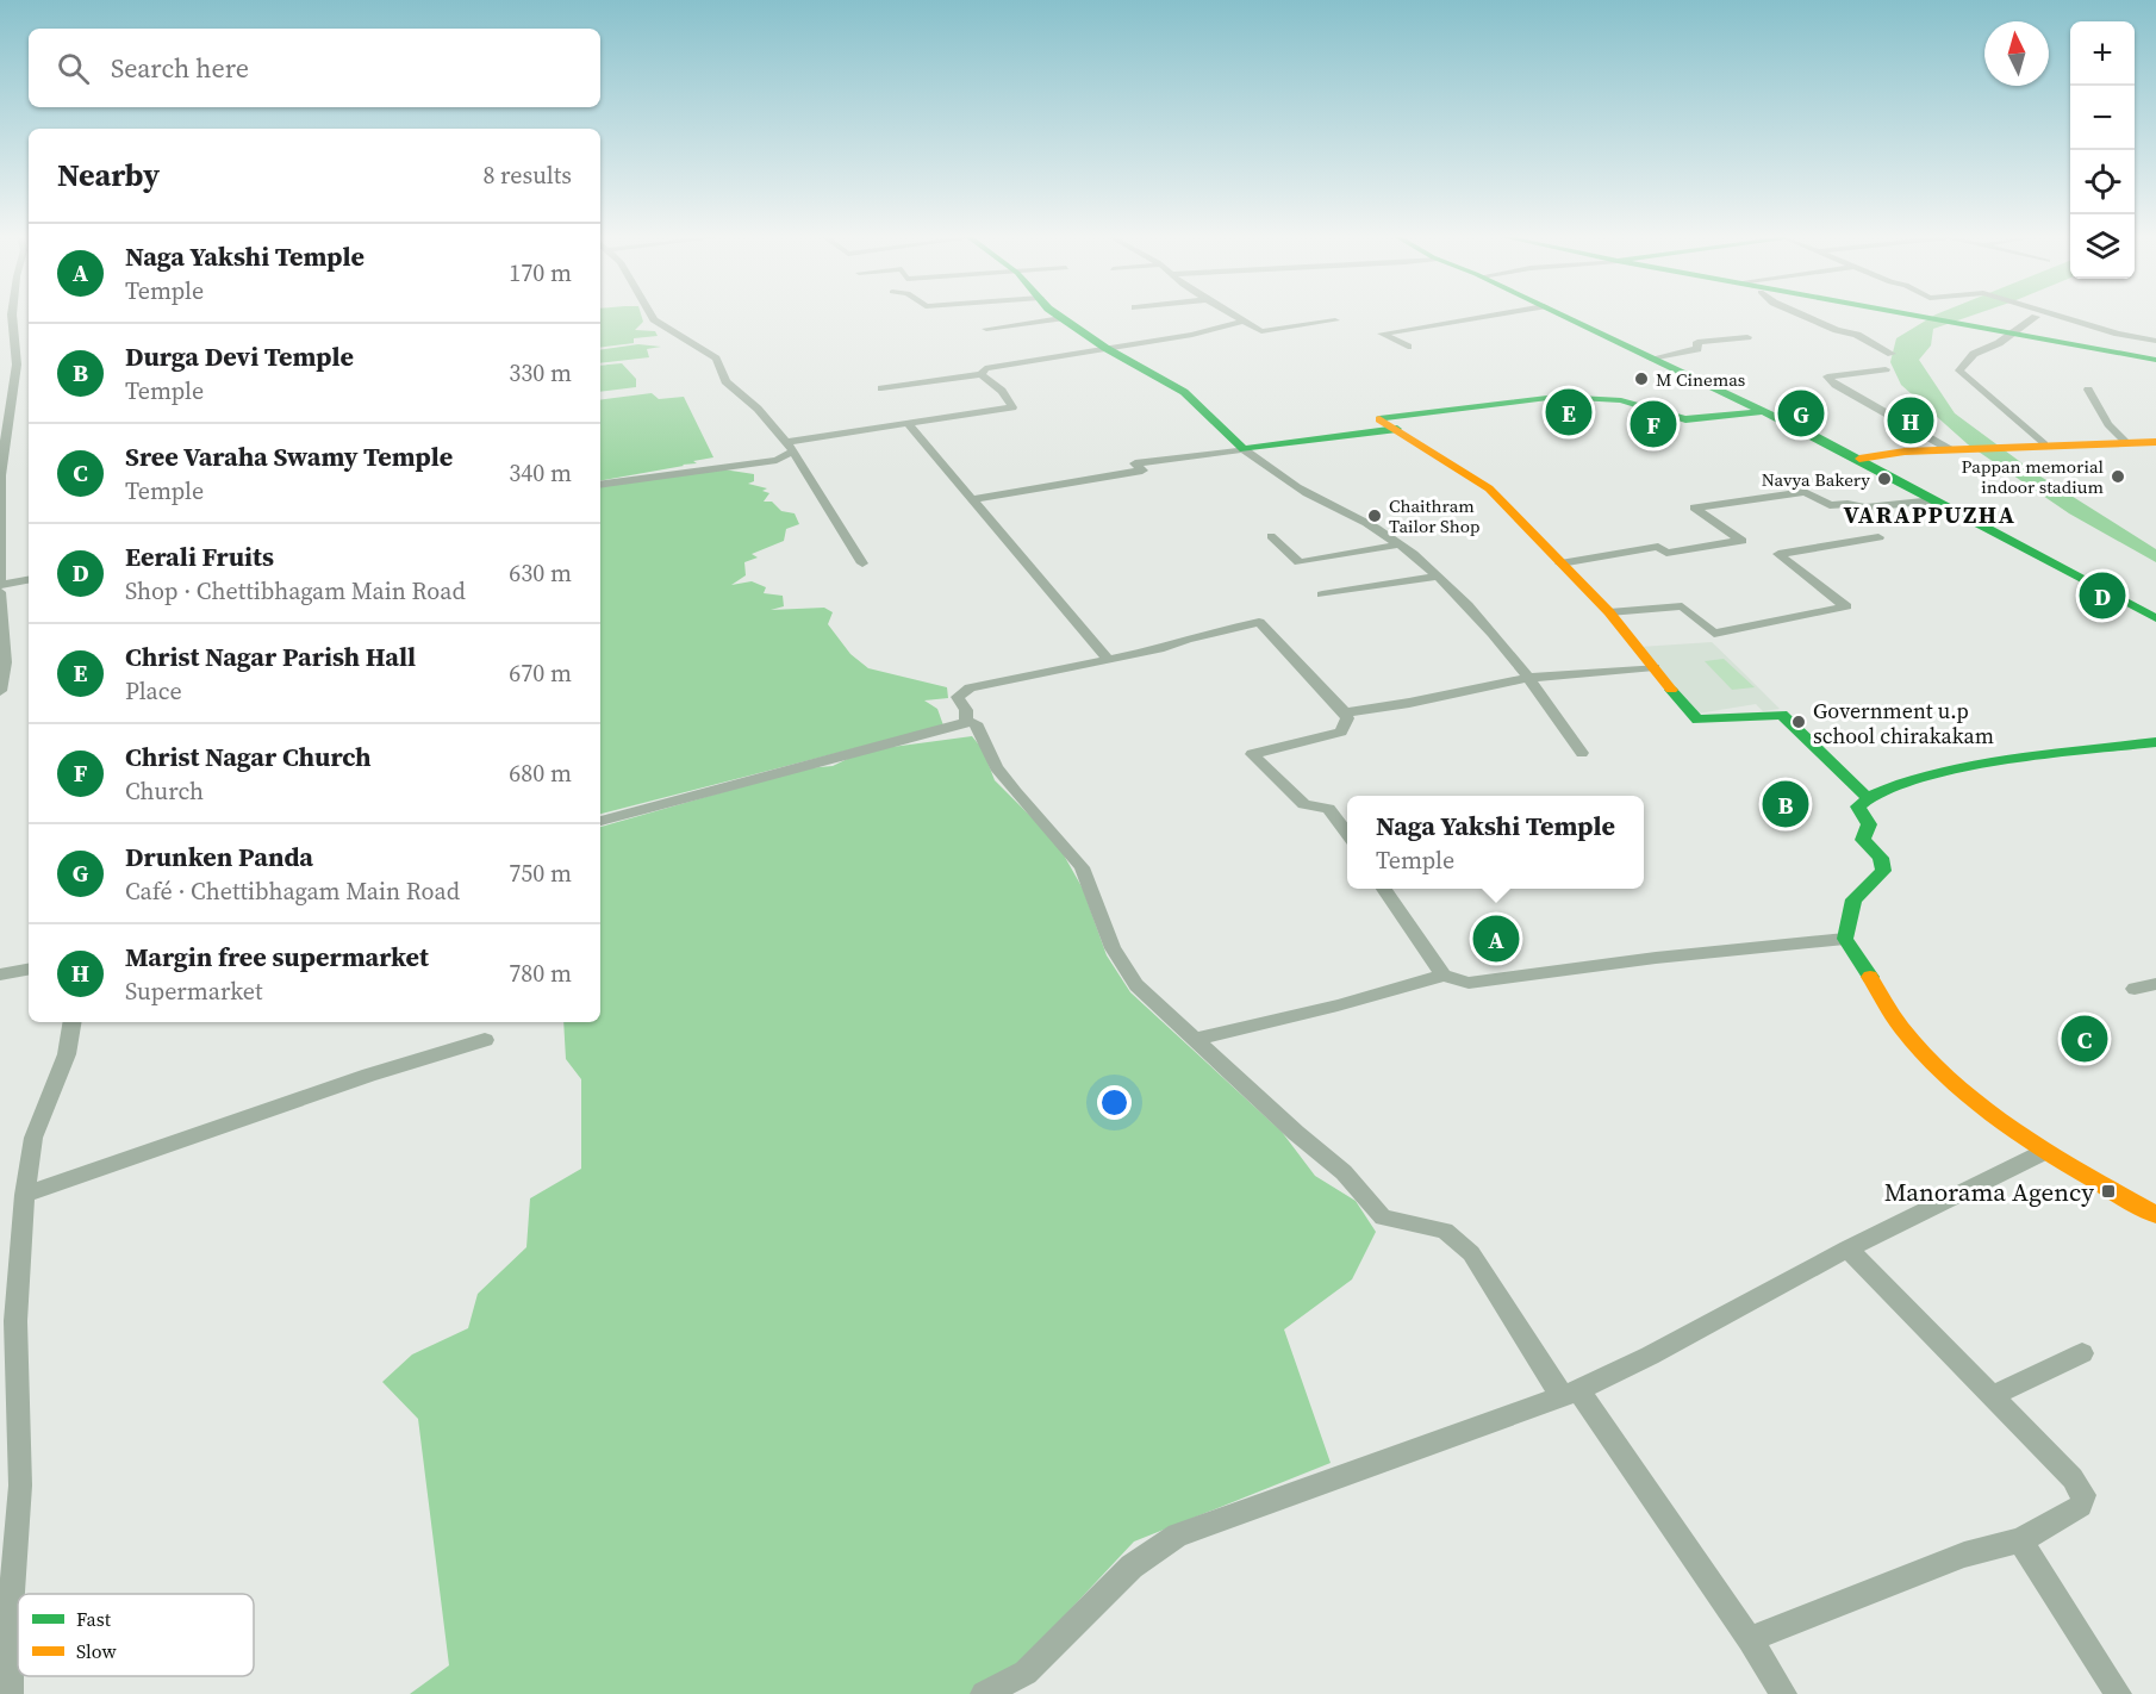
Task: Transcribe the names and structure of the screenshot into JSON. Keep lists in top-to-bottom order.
{
  "districts": ["VARAPPUZHA"],
  "places": {
    "other": [
      "M Cinemas",
      "Pappan memorial indoor stadium",
      "Navya Bakery",
      "Chaithram Tailor Shop",
      "Government u.p school chirakakam"
    ],
    "transit": ["Manorama Agency"]
  },
  "legend": ["Fast", "Slow"],
  "north": "top",
  "page": {
    "map_buttons": ["+", "−"],
    "search": "Search here",
    "heading": ["Nearby", "8 results"],
    "list": [
      {
        "mark": "A",
        "name": "Naga Yakshi Temple",
        "note": "Temple",
        "value": "170 m"
      },
      {
        "mark": "B",
        "name": "Durga Devi Temple",
        "note": "Temple",
        "value": "330 m"
      },
      {
        "mark": "C",
        "name": "Sree Varaha Swamy Temple",
        "note": "Temple",
        "value": "340 m"
      },
      {
        "mark": "D",
        "name": "Eerali Fruits",
        "note": "Shop · Chettibhagam Main Road",
        "value": "630 m"
      },
      {
        "mark": "E",
        "name": "Christ Nagar Parish Hall",
        "note": "Place",
        "value": "670 m"
      },
      {
        "mark": "F",
        "name": "Christ Nagar Church",
        "note": "Church",
        "value": "680 m"
      },
      {
        "mark": "G",
        "name": "Drunken Panda",
        "note": "Café · Chettibhagam Main Road",
        "value": "750 m"
      },
      {
        "mark": "H",
        "name": "Margin free supermarket",
        "note": "Supermarket",
        "value": "780 m"
      }
    ],
    "pins": [
      "E",
      "G",
      "H",
      "F",
      "D",
      "B",
      "A",
      "C"
    ],
    "popup": ["Naga Yakshi Temple", "Temple"]
  }
}
